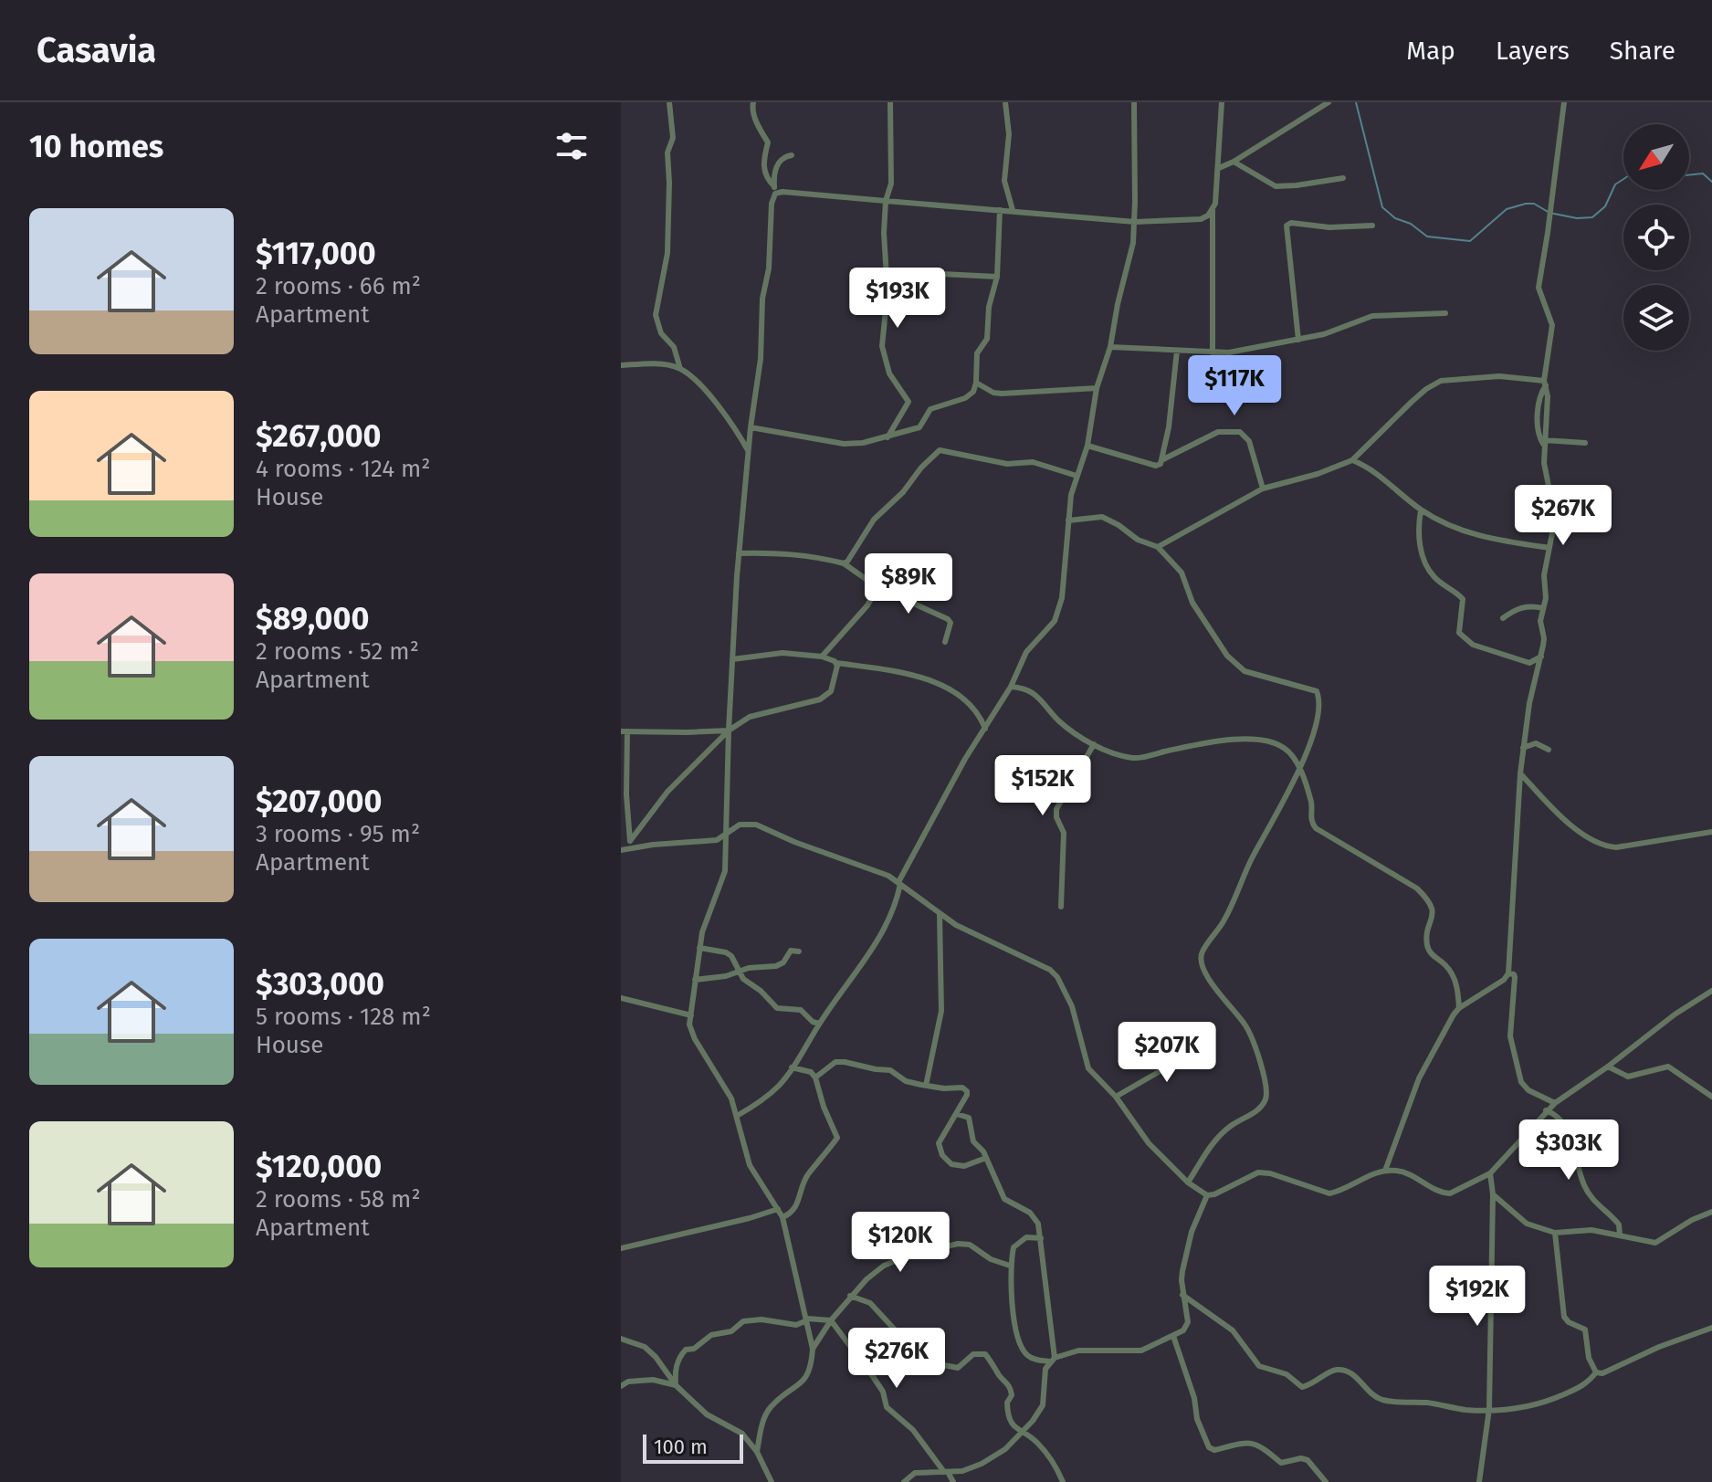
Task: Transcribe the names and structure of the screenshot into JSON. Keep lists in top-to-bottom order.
{
  "scale_bar": "100 m",
  "north": "bottom left",
  "page": {
    "header": "Casavia",
    "nav": ["Map", "Layers", "Share"],
    "heading": "10 homes",
    "list": [
      {
        "name": "$117,000",
        "note": "2 rooms · 66 m² · Apartment"
      },
      {
        "name": "$267,000",
        "note": "4 rooms · 124 m² · House"
      },
      {
        "name": "$89,000",
        "note": "2 rooms · 52 m² · Apartment"
      },
      {
        "name": "$207,000",
        "note": "3 rooms · 95 m² · Apartment"
      },
      {
        "name": "$303,000",
        "note": "5 rooms · 128 m² · House"
      },
      {
        "name": "$120,000",
        "note": "2 rooms · 58 m² · Apartment"
      }
    ],
    "price": [
      "$193K",
      "$117K",
      "$267K",
      "$89K",
      "$152K",
      "$207K",
      "$303K",
      "$120K",
      "$192K",
      "$276K"
    ],
    "scale": "100 m"
  }
}
